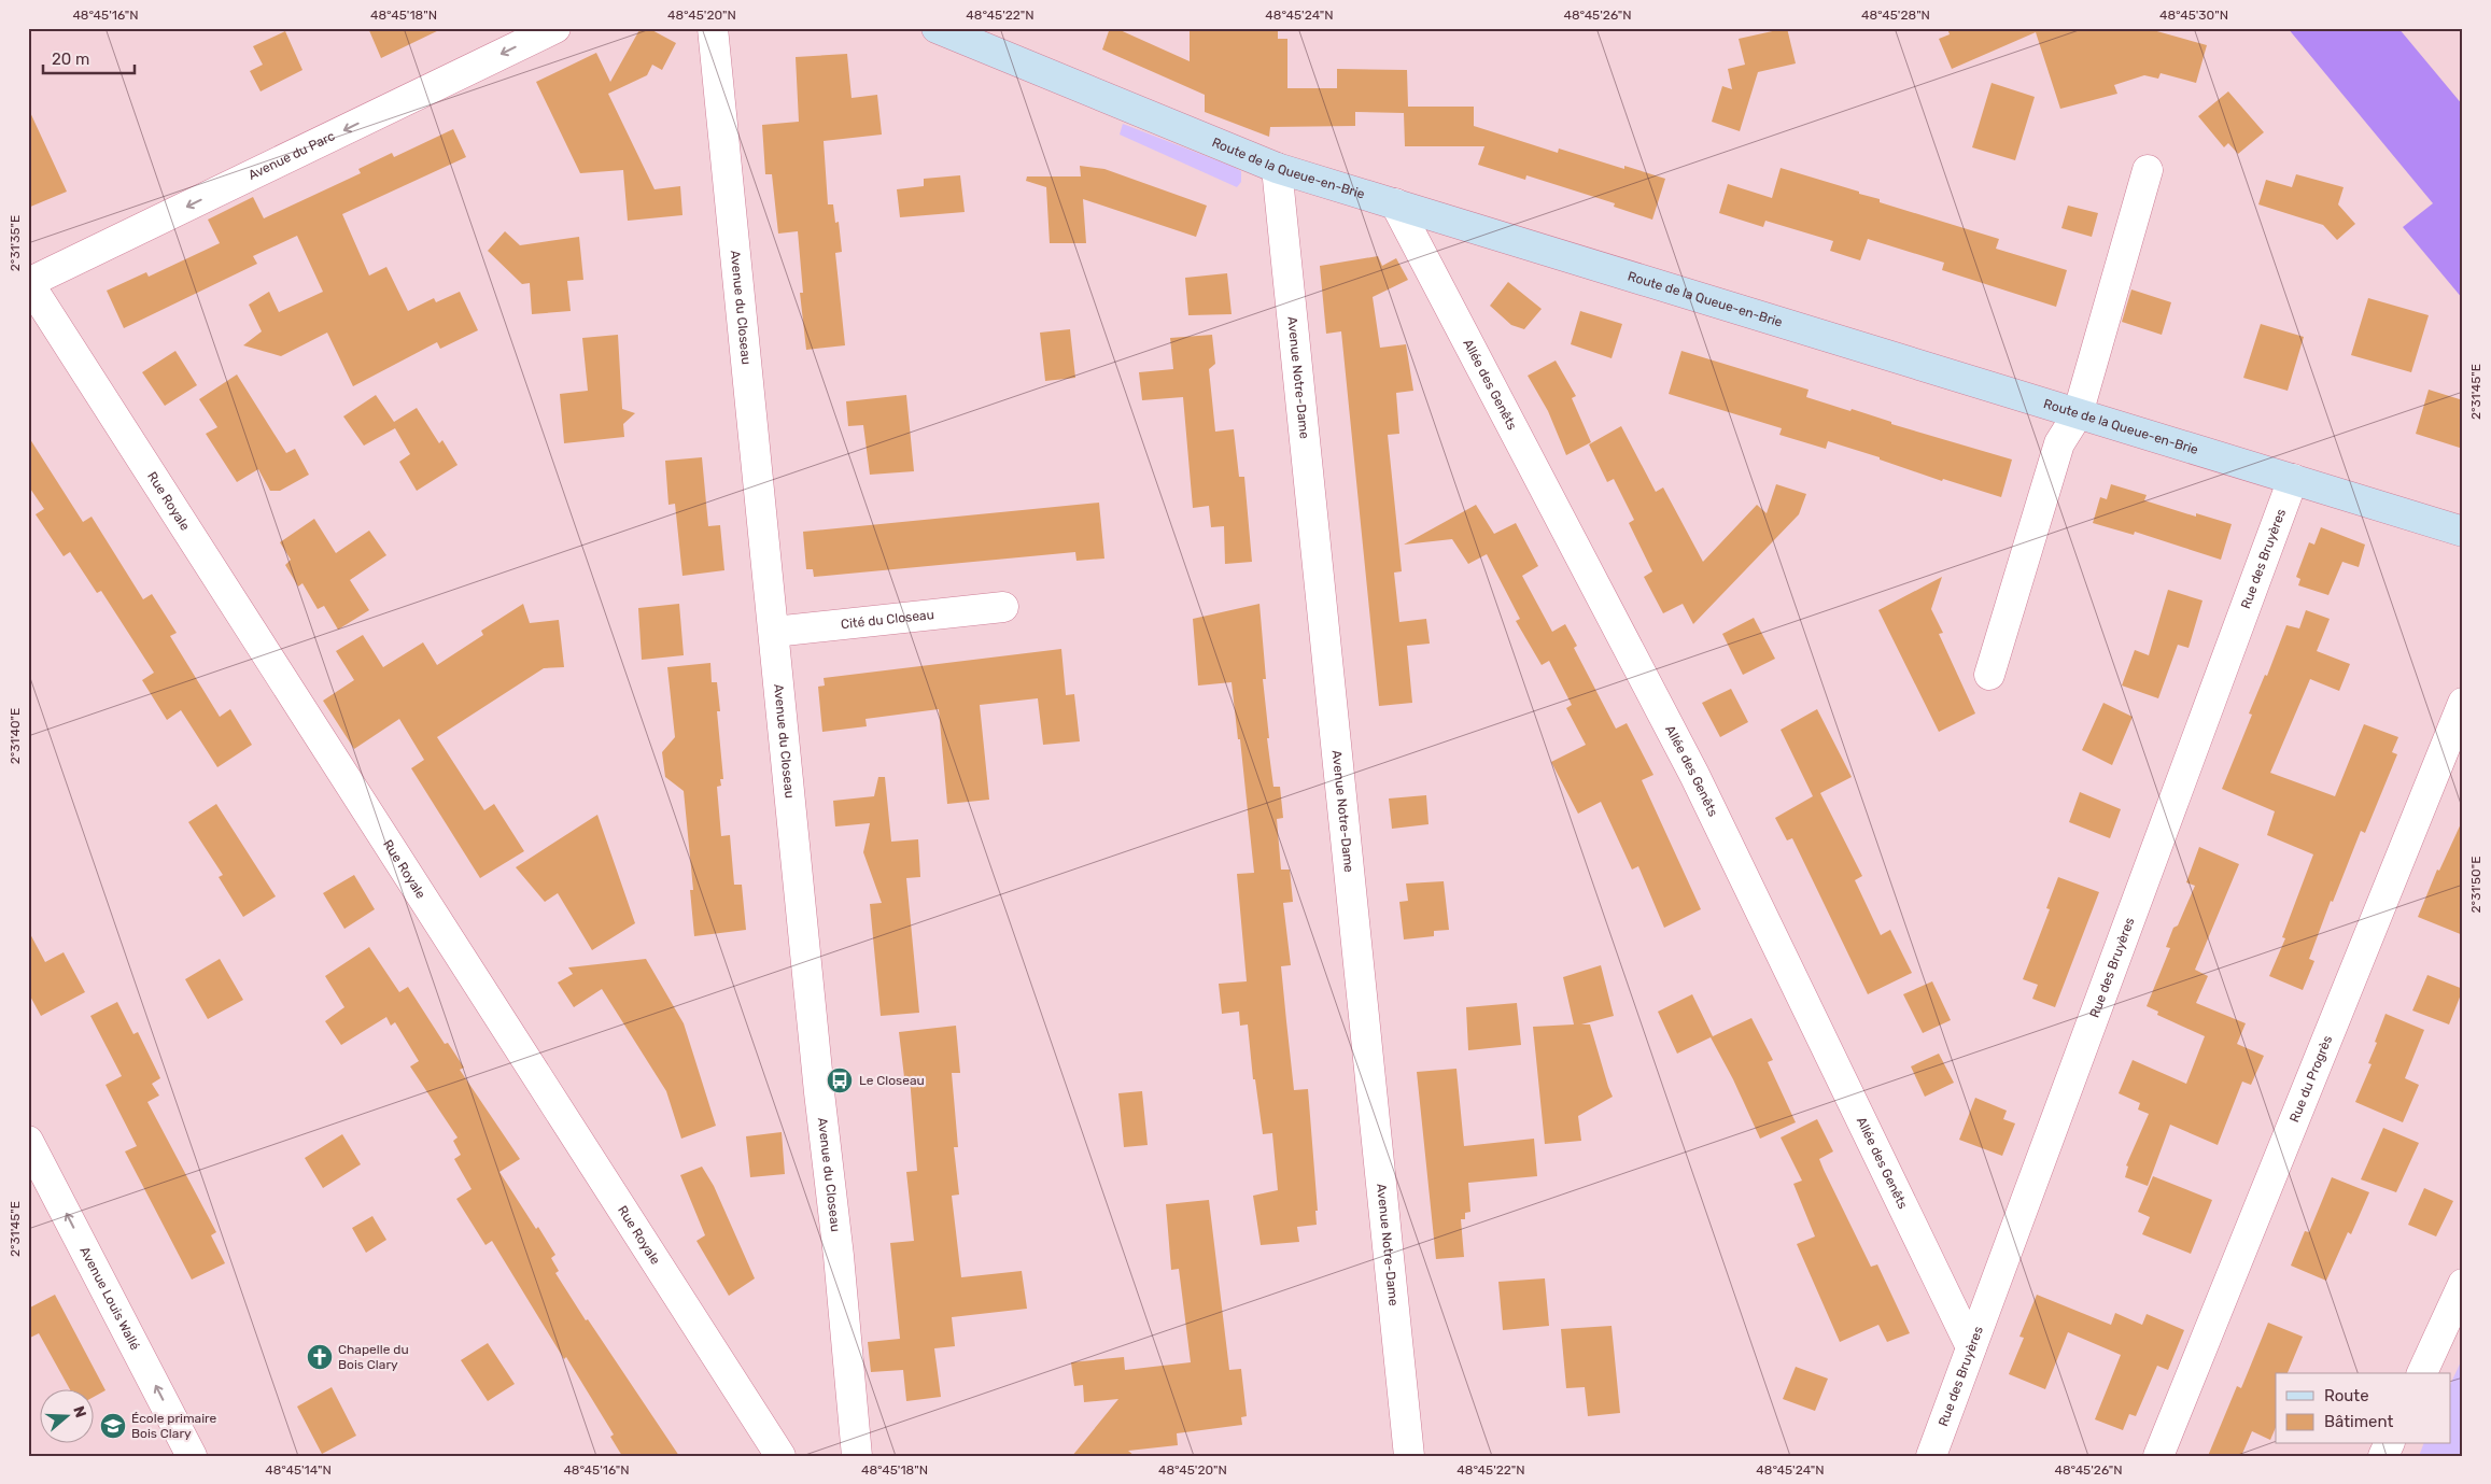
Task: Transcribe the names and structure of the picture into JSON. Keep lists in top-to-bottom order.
{
  "streets": {
    "main road": ["Route de la Queue-en-Brie"],
    "street": [
      "Avenue du Parc",
      "Avenue du Closeau",
      "Avenue Notre-Dame",
      "Allée des Genêts",
      "Rue Royale",
      "Rue des Bruyères",
      "Cité du Closeau",
      "Rue du Progrès",
      "Avenue Louis Wallé"
    ]
  },
  "crossings": [
    ["Avenue du Parc", "Rue Royale"],
    ["Route de la Queue-en-Brie", "Avenue Notre-Dame"],
    ["Route de la Queue-en-Brie", "Allée des Genêts"],
    ["Route de la Queue-en-Brie", "Rue des Bruyères"],
    ["Avenue du Closeau", "Cité du Closeau"],
    ["Allée des Genêts", "Rue des Bruyères"]
  ],
  "one_way": ["Avenue du Parc", "Avenue Louis Wallé"],
  "places": {
    "bus stop": ["Le Closeau"],
    "church": ["Chapelle du Bois Clary"],
    "school or university": ["École primaire Bois Clary"]
  },
  "legend": ["Route", "Bâtiment"],
  "scale_bar": "20 m",
  "north": "right",
  "coordinates": [
    "48°45'16\"N",
    "48°45'18\"N",
    "48°45'20\"N",
    "48°45'22\"N",
    "48°45'24\"N",
    "48°45'26\"N",
    "48°45'28\"N",
    "48°45'30\"N",
    "2°31'35\"E",
    "2°31'45\"E",
    "2°31'40\"E",
    "2°31'50\"E",
    "48°45'14\"N"
  ]
}
